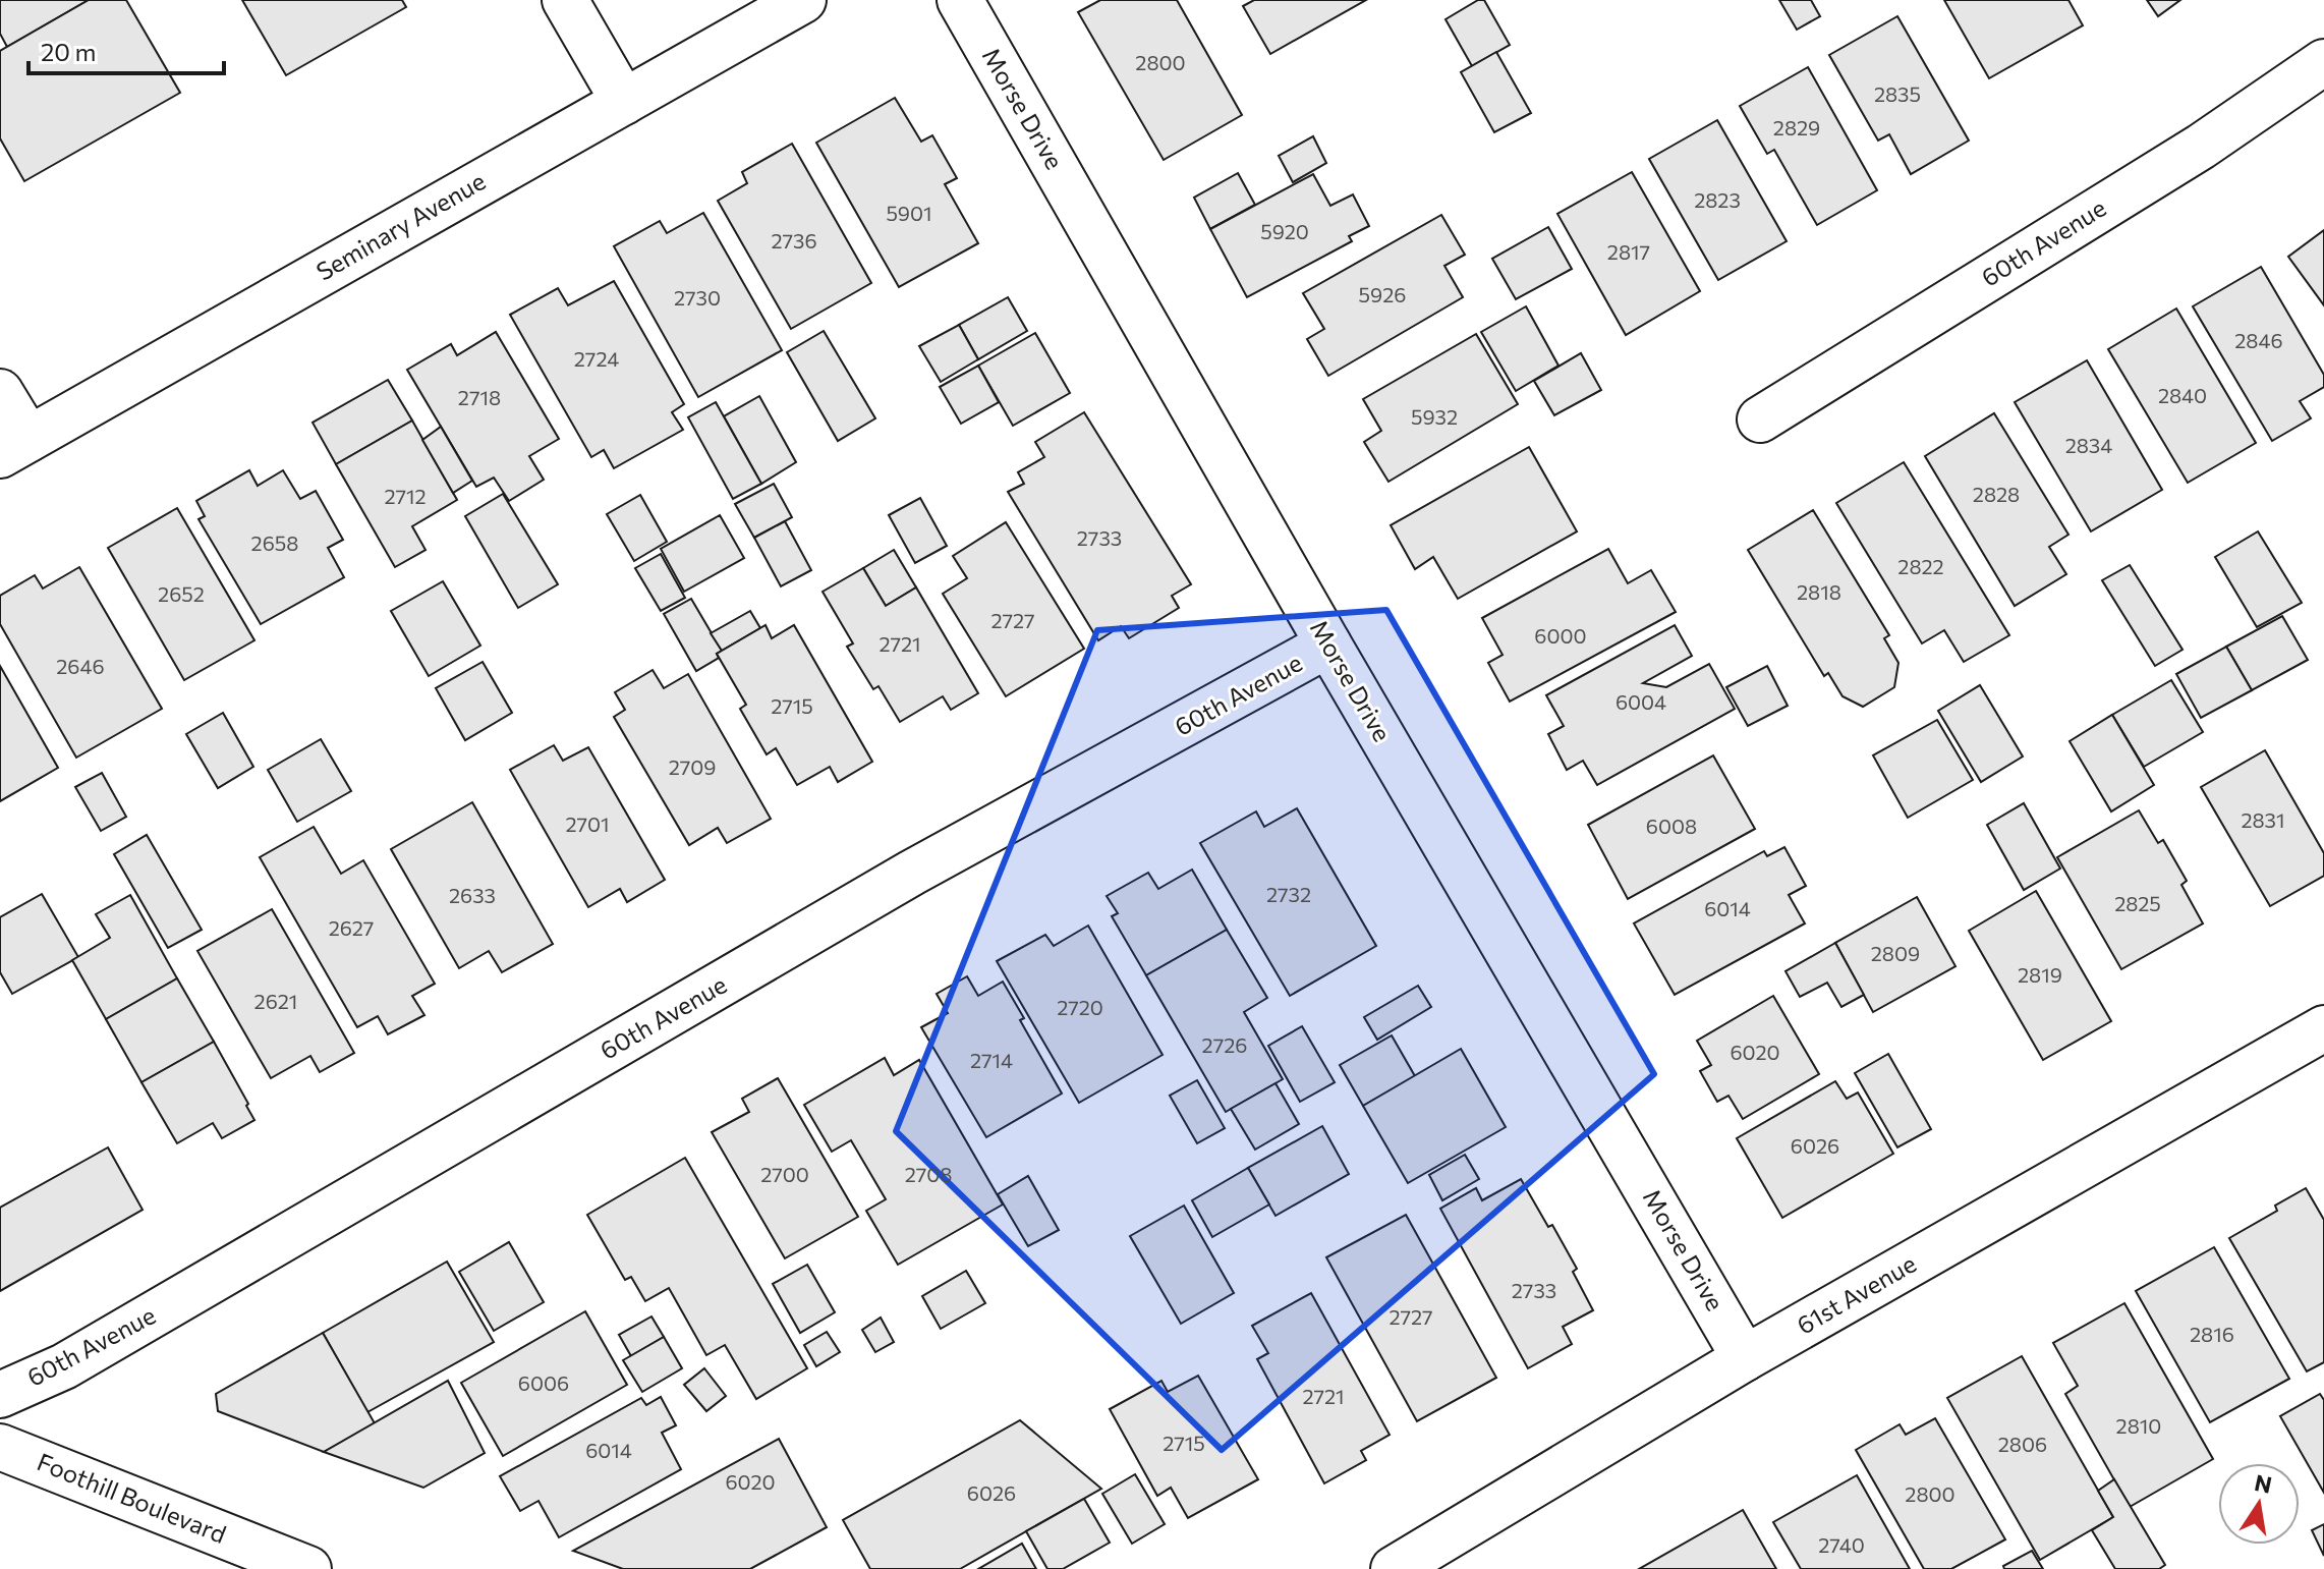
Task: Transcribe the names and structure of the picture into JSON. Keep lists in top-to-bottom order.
{
  "streets": {
    "street": [
      "Morse Drive",
      "Seminary Avenue",
      "60th Avenue",
      "61st Avenue",
      "Foothill Boulevard"
    ]
  },
  "crossings": [
    ["Morse Drive", "60th Avenue"],
    ["Morse Drive", "61st Avenue"]
  ],
  "house_numbers": [
    "2800",
    "2835",
    "2829",
    "2823",
    "5901",
    "5920",
    "2736",
    "2817",
    "5926",
    "2730",
    "2846",
    "2724",
    "2840",
    "2718",
    "5932",
    "2834",
    "2828",
    "2712",
    "2733",
    "2658",
    "2822",
    "2818",
    "2652",
    "2727",
    "6000",
    "2721",
    "2646",
    "6004",
    "2715",
    "2709",
    "2831",
    "2701",
    "6008",
    "2732",
    "2633",
    "2825",
    "6014",
    "2627",
    "2809",
    "2819",
    "2621",
    "2720",
    "2726",
    "6020",
    "2714",
    "6026",
    "2700",
    "2708",
    "2733",
    "2727",
    "2816",
    "6006",
    "2721",
    "2810",
    "2715",
    "2806",
    "6014",
    "6020",
    "6026",
    "2800",
    "2740"
  ],
  "scale_bar": "20 m",
  "north": "top"
}
